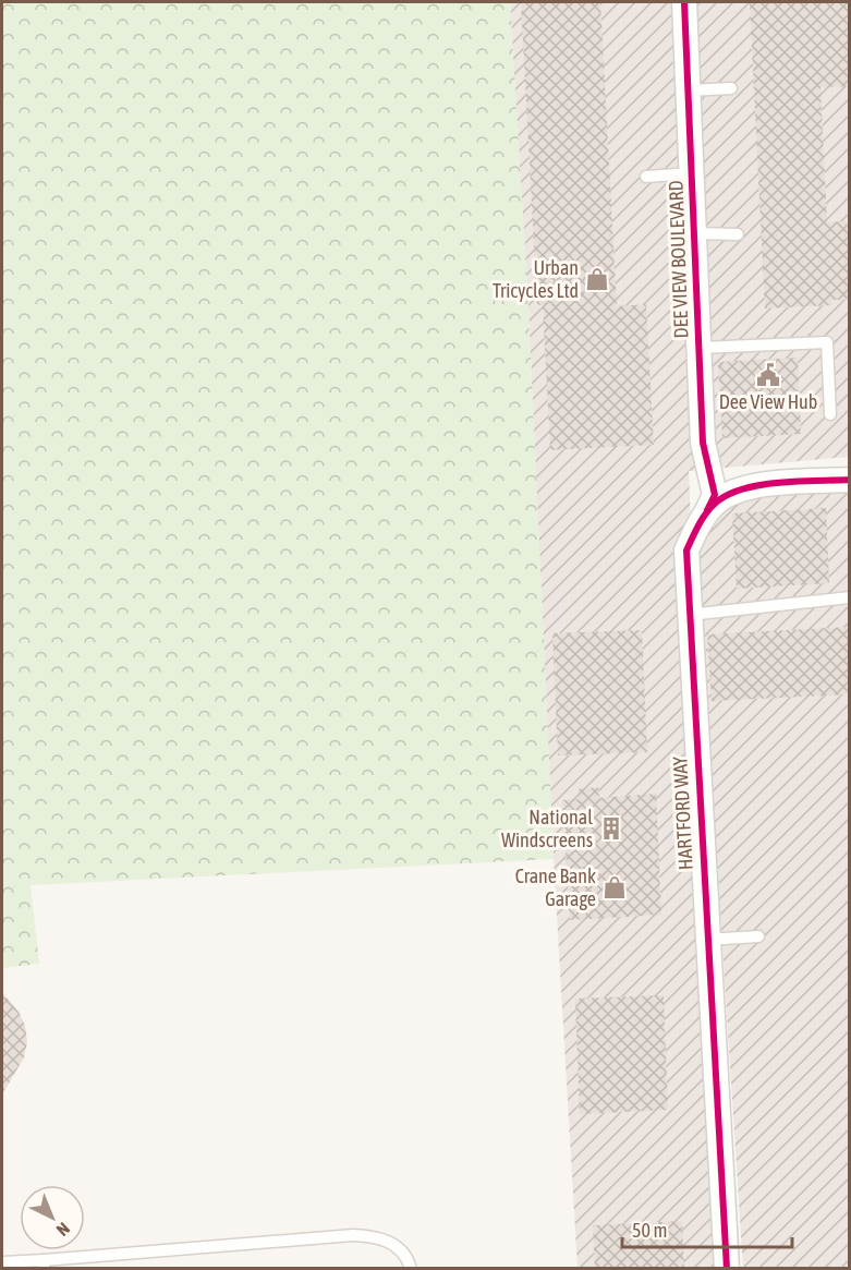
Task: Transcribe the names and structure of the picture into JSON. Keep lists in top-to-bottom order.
{
  "streets": {
    "street": ["DEE VIEW BOULEVARD", "HARTFORD WAY"]
  },
  "crossings": [
    ["DEE VIEW BOULEVARD", "HARTFORD WAY"]
  ],
  "places": {
    "shop": ["Urban Tricycles Ltd", "Crane Bank Garage"],
    "public building": ["Dee View Hub"],
    "building": ["National Windscreens"]
  },
  "scale_bar": "50 m",
  "north": "bottom right"
}
